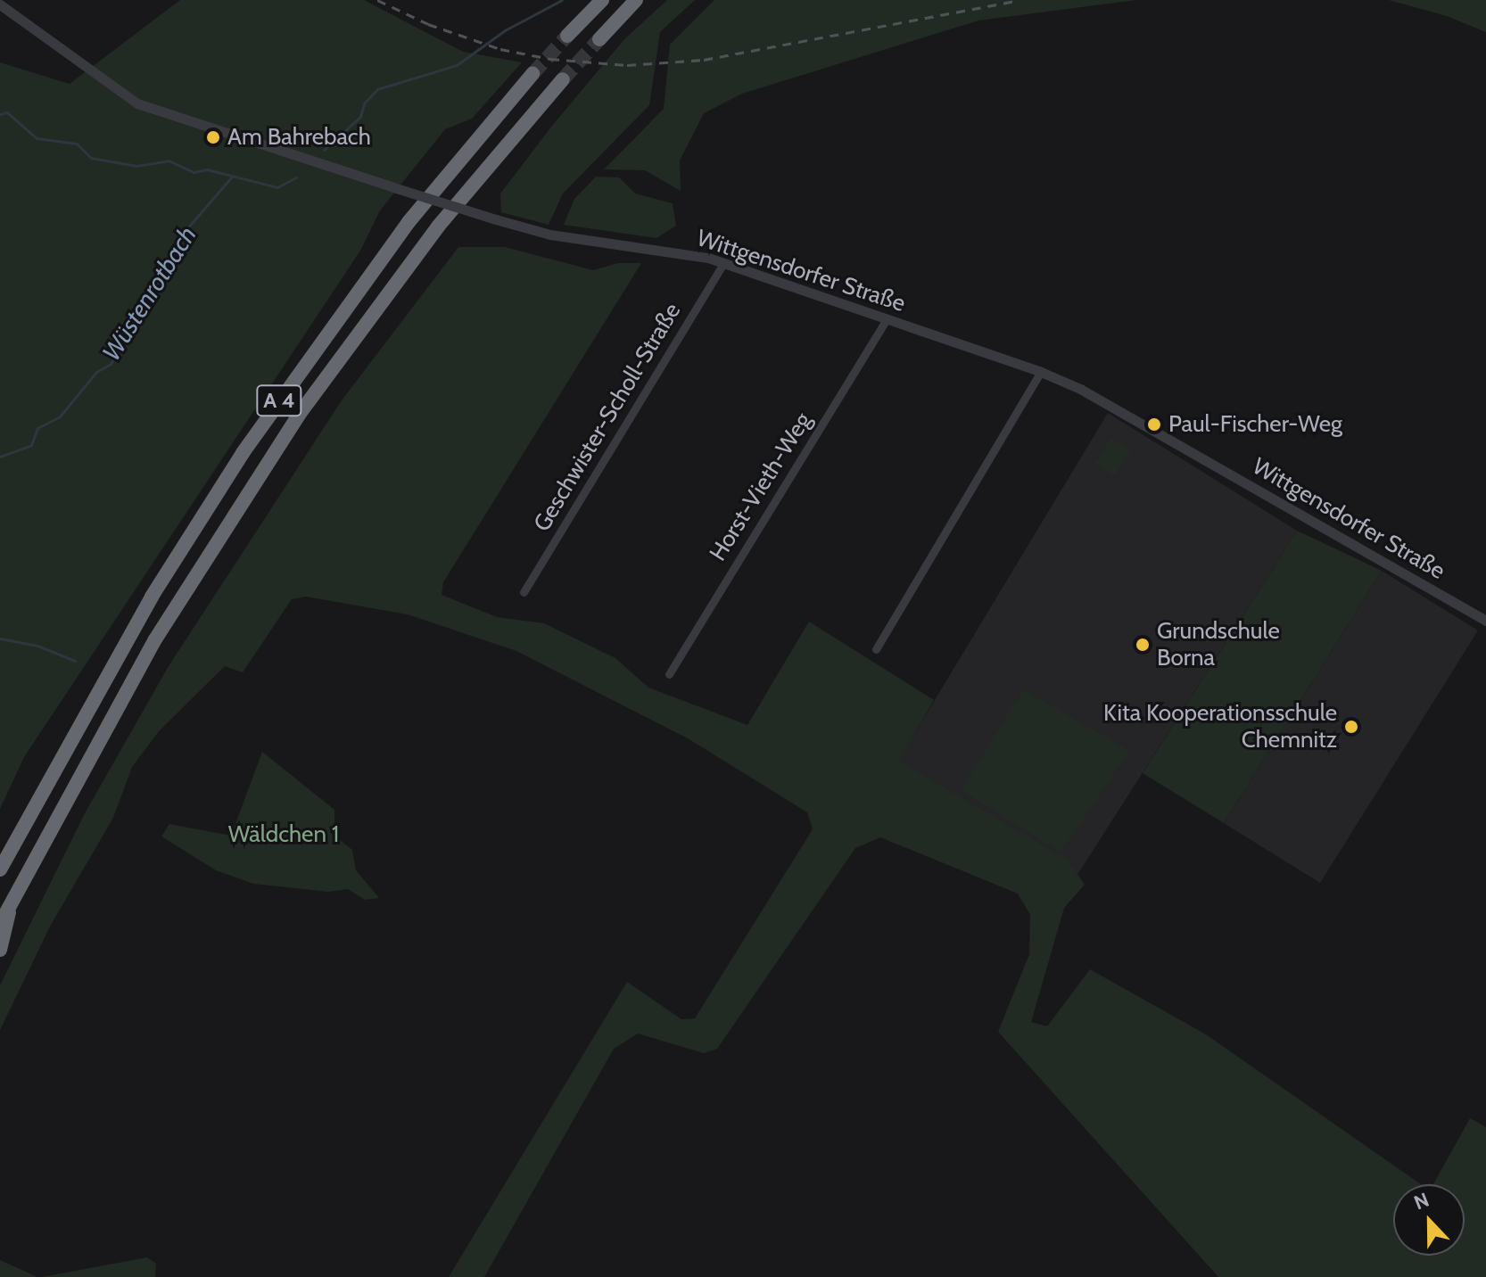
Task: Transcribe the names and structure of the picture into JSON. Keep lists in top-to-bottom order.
{
  "streets": {
    "highway": ["A 4"],
    "street": ["Wittgensdorfer Straße", "Geschwister-Scholl-Straße", "Horst-Vieth-Weg"]
  },
  "crossings": [
    ["Wittgensdorfer Straße", "Geschwister-Scholl-Straße"],
    ["Wittgensdorfer Straße", "Horst-Vieth-Weg"]
  ],
  "water": ["Wüstenrotbach"],
  "parks": ["Wäldchen 1"],
  "places": [
    "Am Bahrebach",
    "Paul-Fischer-Weg",
    "Grundschule Borna",
    "Kita Kooperationsschule Chemnitz"
  ],
  "north": "top"
}
